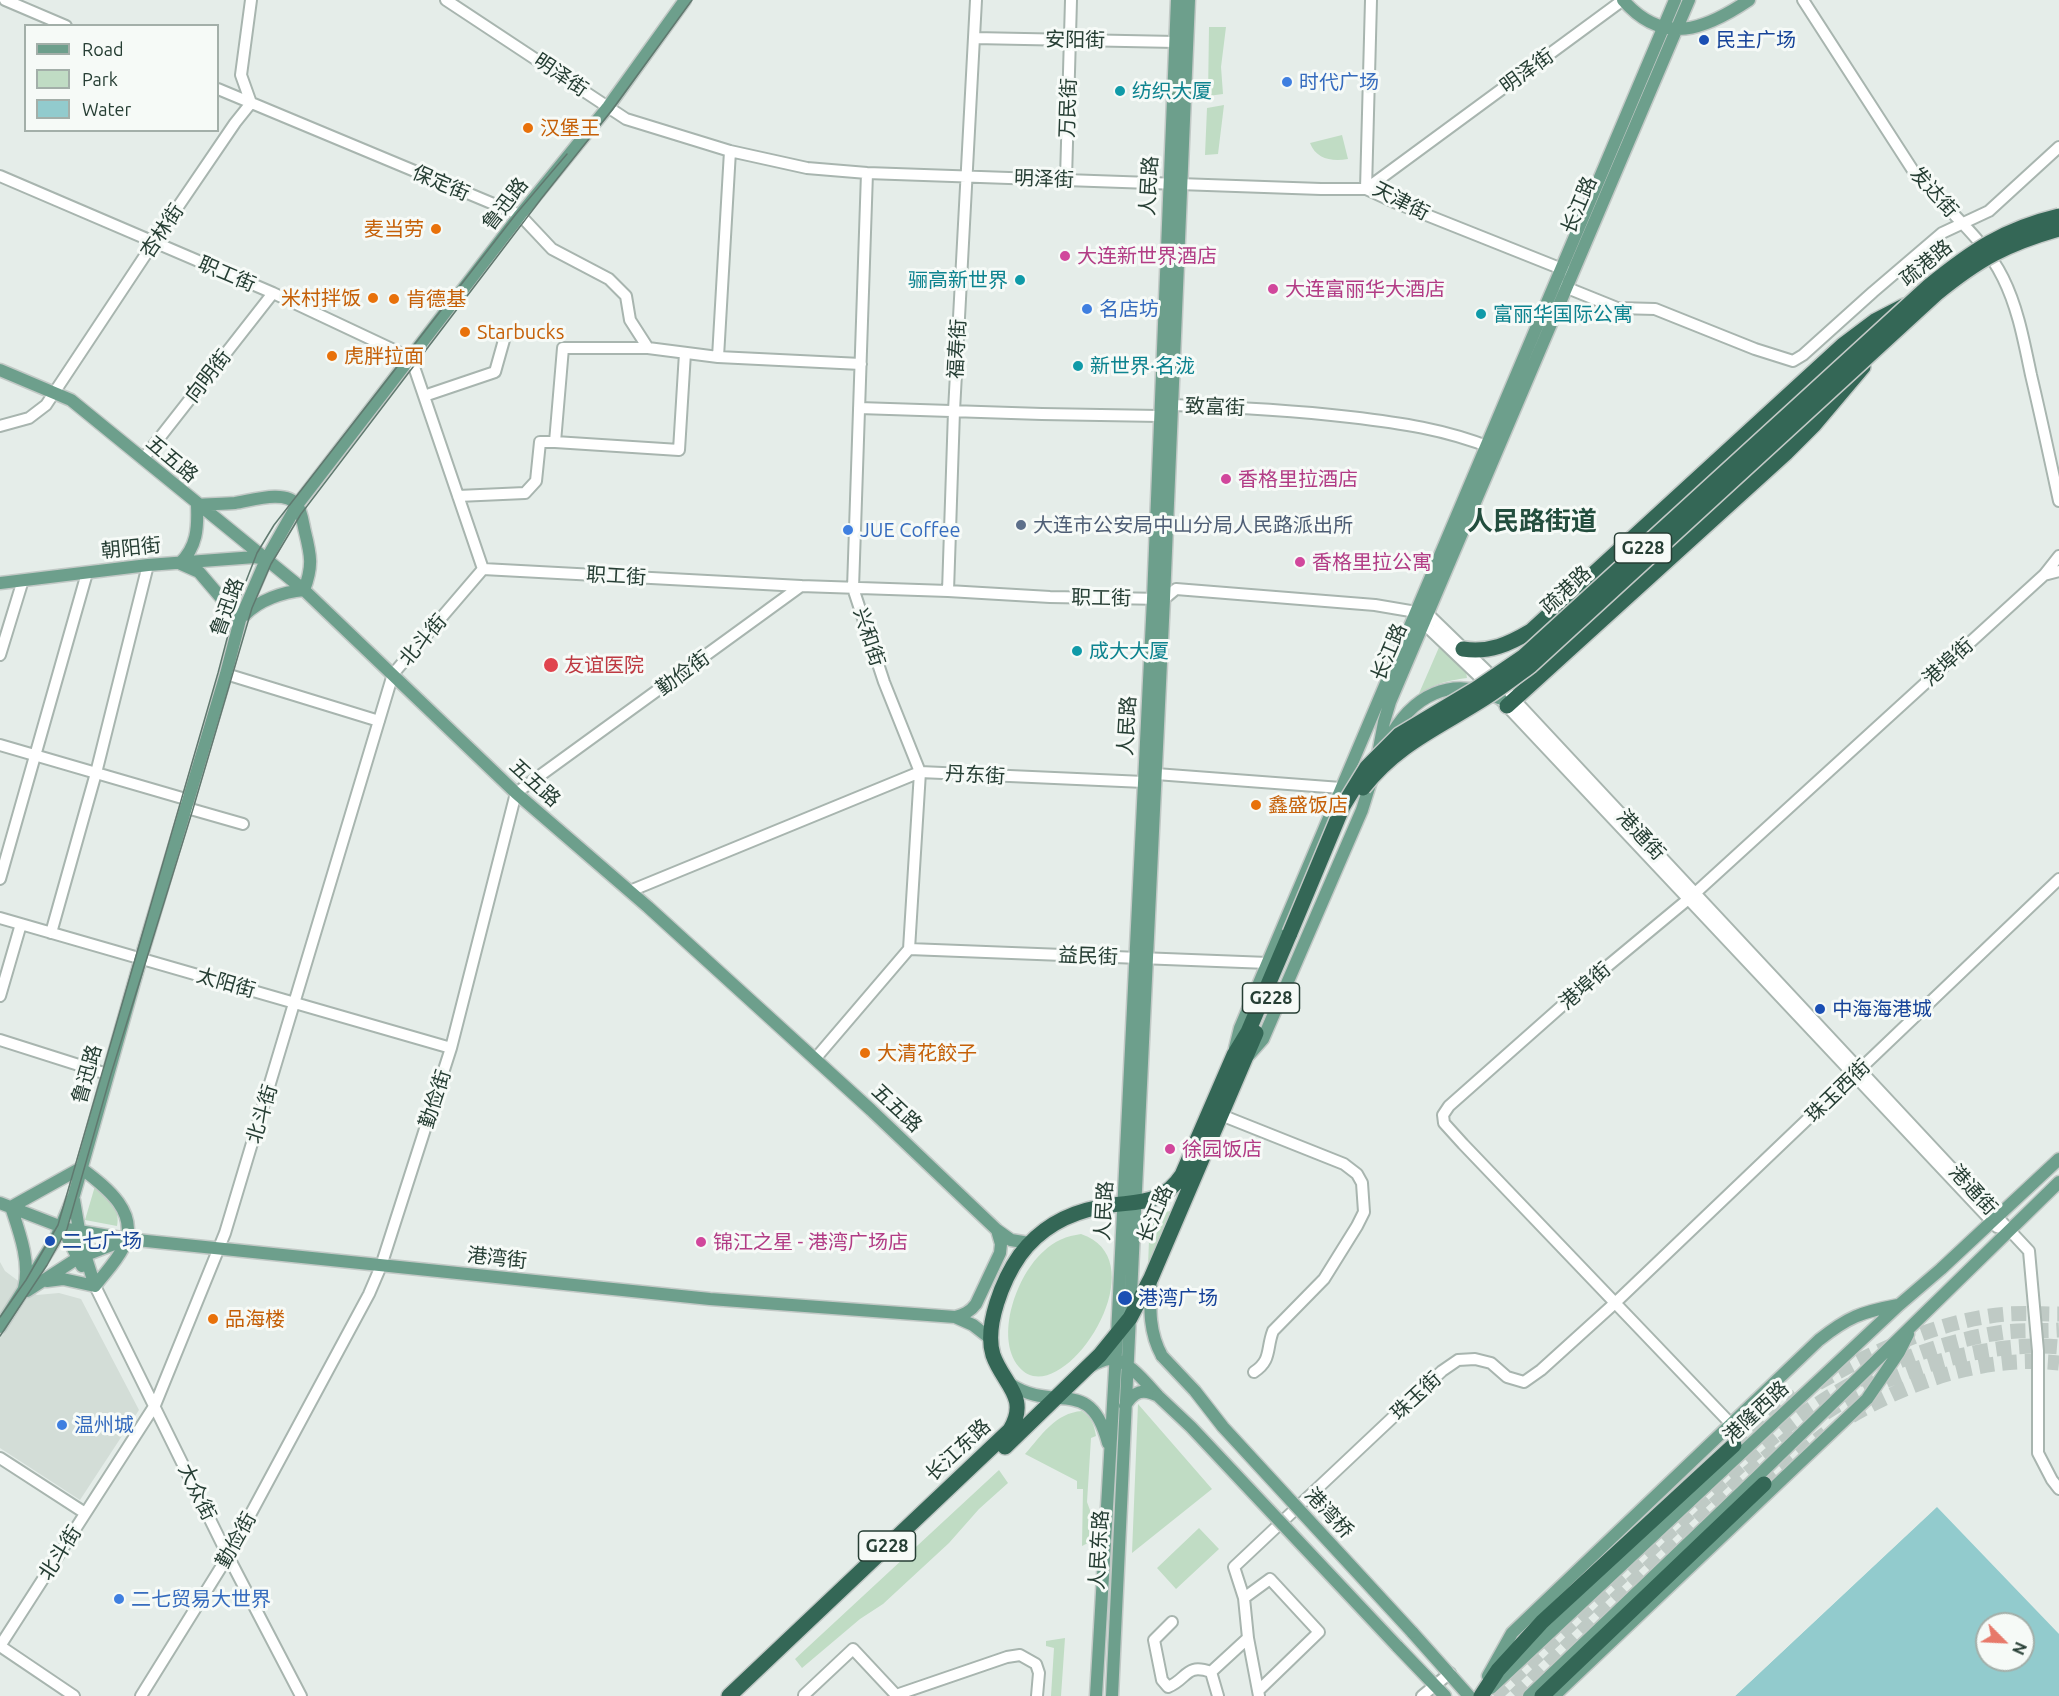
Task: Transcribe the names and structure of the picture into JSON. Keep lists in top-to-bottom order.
{
  "streets": {
    "highway": [
      "长江路",
      "疏港路",
      "G228",
      "长江东路"
    ],
    "main road": [
      "人民路",
      "鲁迅路",
      "五五路",
      "朝阳街",
      "港湾街",
      "港隆西路",
      "港湾桥",
      "人民东路"
    ],
    "street": [
      "安阳街",
      "明泽街",
      "万民街",
      "保定街",
      "发达街",
      "天津街",
      "杏林街",
      "职工街",
      "福寿街",
      "向明街",
      "致富街",
      "兴和街",
      "北斗街",
      "港埠街",
      "勤俭街",
      "丹东街",
      "港通街",
      "益民街",
      "太阳街",
      "珠玉西街",
      "珠玉街",
      "大众街"
    ]
  },
  "crossings": [
    ["安阳街", "万民街"],
    ["安阳街", "人民路"],
    ["安阳街", "福寿街"],
    ["明泽街", "万民街"],
    ["明泽街", "人民路"],
    ["明泽街", "天津街"],
    ["明泽街", "鲁迅路"],
    ["明泽街", "福寿街"],
    ["明泽街", "兴和街"],
    ["保定街", "鲁迅路"],
    ["保定街", "杏林街"],
    ["人民路", "长江路"],
    ["人民路", "职工街"],
    ["人民路", "致富街"],
    ["人民路", "G228"],
    ["人民路", "丹东街"],
    ["人民路", "益民街"],
    ["人民路", "长江东路"],
    ["人民路", "人民东路"],
    ["天津街", "长江路"],
    ["鲁迅路", "职工街"],
    ["鲁迅路", "五五路"],
    ["鲁迅路", "朝阳街"],
    ["鲁迅路", "太阳街"],
    ["鲁迅路", "港湾街"],
    ["长江路", "疏港路"],
    ["长江路", "职工街"],
    ["长江路", "致富街"],
    ["长江路", "G228"],
    ["长江路", "港通街"],
    ["长江路", "长江东路"],
    ["长江路", "港湾桥"],
    ["杏林街", "职工街"],
    ["杏林街", "五五路"],
    ["职工街", "福寿街"],
    ["职工街", "向明街"],
    ["职工街", "兴和街"],
    ["职工街", "北斗街"],
    ["职工街", "勤俭街"],
    ["职工街", "港通街"],
    ["福寿街", "致富街"],
    ["向明街", "五五路"],
    ["致富街", "兴和街"],
    ["五五路", "朝阳街"],
    ["五五路", "G228"],
    ["五五路", "北斗街"],
    ["五五路", "勤俭街"],
    ["五五路", "丹东街"],
    ["G228", "港湾街"],
    ["G228", "长江东路"],
    ["兴和街", "丹东街"],
    ["兴和街", "益民街"],
    ["北斗街", "太阳街"],
    ["北斗街", "港湾街"],
    ["北斗街", "大众街"],
    ["港埠街", "港通街"],
    ["港埠街", "珠玉西街"],
    ["港埠街", "珠玉街"],
    ["勤俭街", "太阳街"],
    ["勤俭街", "港湾街"],
    ["勤俭街", "大众街"],
    ["港通街", "珠玉西街"],
    ["港通街", "港隆西路"],
    ["珠玉西街", "珠玉街"],
    ["港湾街", "长江东路"]
  ],
  "districts": ["人民路街道"],
  "places": [
    "民主广场",
    "时代广场",
    "纺织大厦",
    "汉堡王",
    "麦当劳",
    "大连新世界酒店",
    "骊高新世界",
    "大连富丽华大酒店",
    "米村拌饭",
    "肯德基",
    "名店坊",
    "富丽华国际公寓",
    "Starbucks",
    "虎胖拉面",
    "新世界·名泷",
    "香格里拉酒店",
    "大连市公安局中山分局人民路派出所",
    "JUE Coffee",
    "香格里拉公寓",
    "成大大厦",
    "友谊医院",
    "鑫盛饭店",
    "中海海港城",
    "大清花餃子",
    "徐园饭店",
    "二七广场",
    "锦江之星 - 港湾广场店",
    "港湾广场",
    "品海楼",
    "温州城",
    "二七贸易大世界"
  ],
  "legend": ["Road", "Park", "Water"],
  "north": "bottom right"
}
